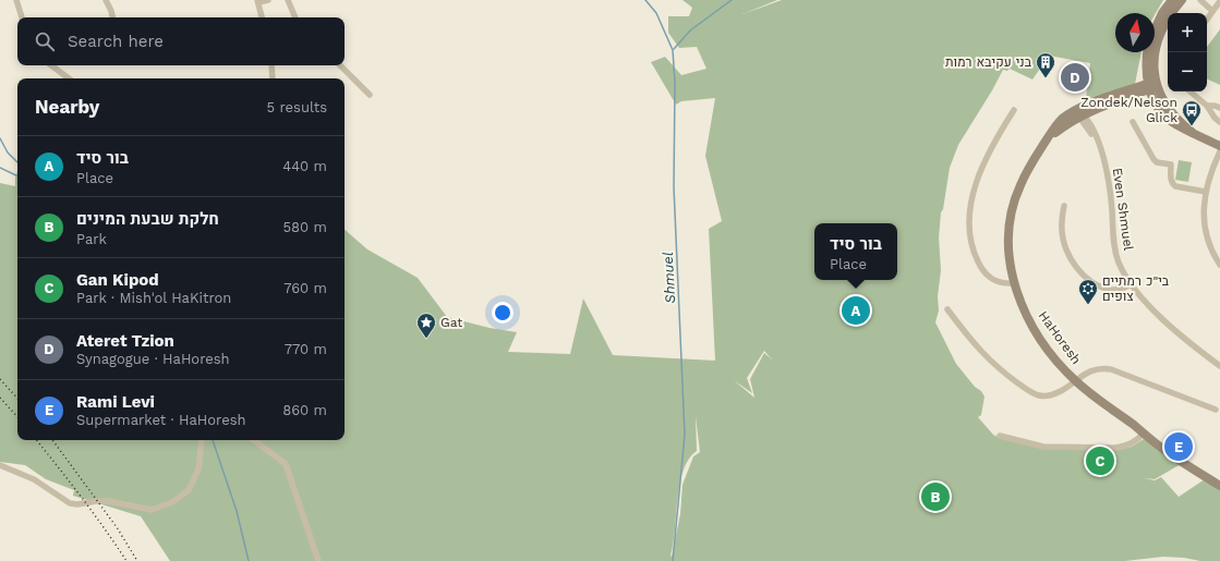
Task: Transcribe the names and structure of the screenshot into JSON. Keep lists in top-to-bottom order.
{
  "streets": {
    "street": ["Even Shmuel", "HaHoresh"]
  },
  "crossings": [
    ["Even Shmuel", "HaHoresh"]
  ],
  "water": ["Shmuel"],
  "places": {
    "building": ["בני עקיבא רמות"],
    "bus stop": ["Zondek/Nelson Glick"],
    "synagogue": ["בי\"כ רמתיים צופים"],
    "place": ["Gat"]
  },
  "north": "top",
  "page": {
    "map_buttons": ["+", "−"],
    "search": "Search here",
    "pins": [
      "D",
      "A",
      "E",
      "C",
      "B"
    ],
    "heading": ["Nearby", "5 results"],
    "list": [
      {
        "mark": "A",
        "name": "בור סיד",
        "note": "Place",
        "value": "440 m"
      },
      {
        "mark": "B",
        "name": "חלקת שבעת המינים",
        "note": "Park",
        "value": "580 m"
      },
      {
        "mark": "C",
        "name": "Gan Kipod",
        "note": "Park · Mish'ol HaKitron",
        "value": "760 m"
      },
      {
        "mark": "D",
        "name": "Ateret Tzion",
        "note": "Synagogue · HaHoresh",
        "value": "770 m"
      },
      {
        "mark": "E",
        "name": "Rami Levi",
        "note": "Supermarket · HaHoresh",
        "value": "860 m"
      }
    ],
    "popup": ["בור סיד", "Place"]
  }
}
